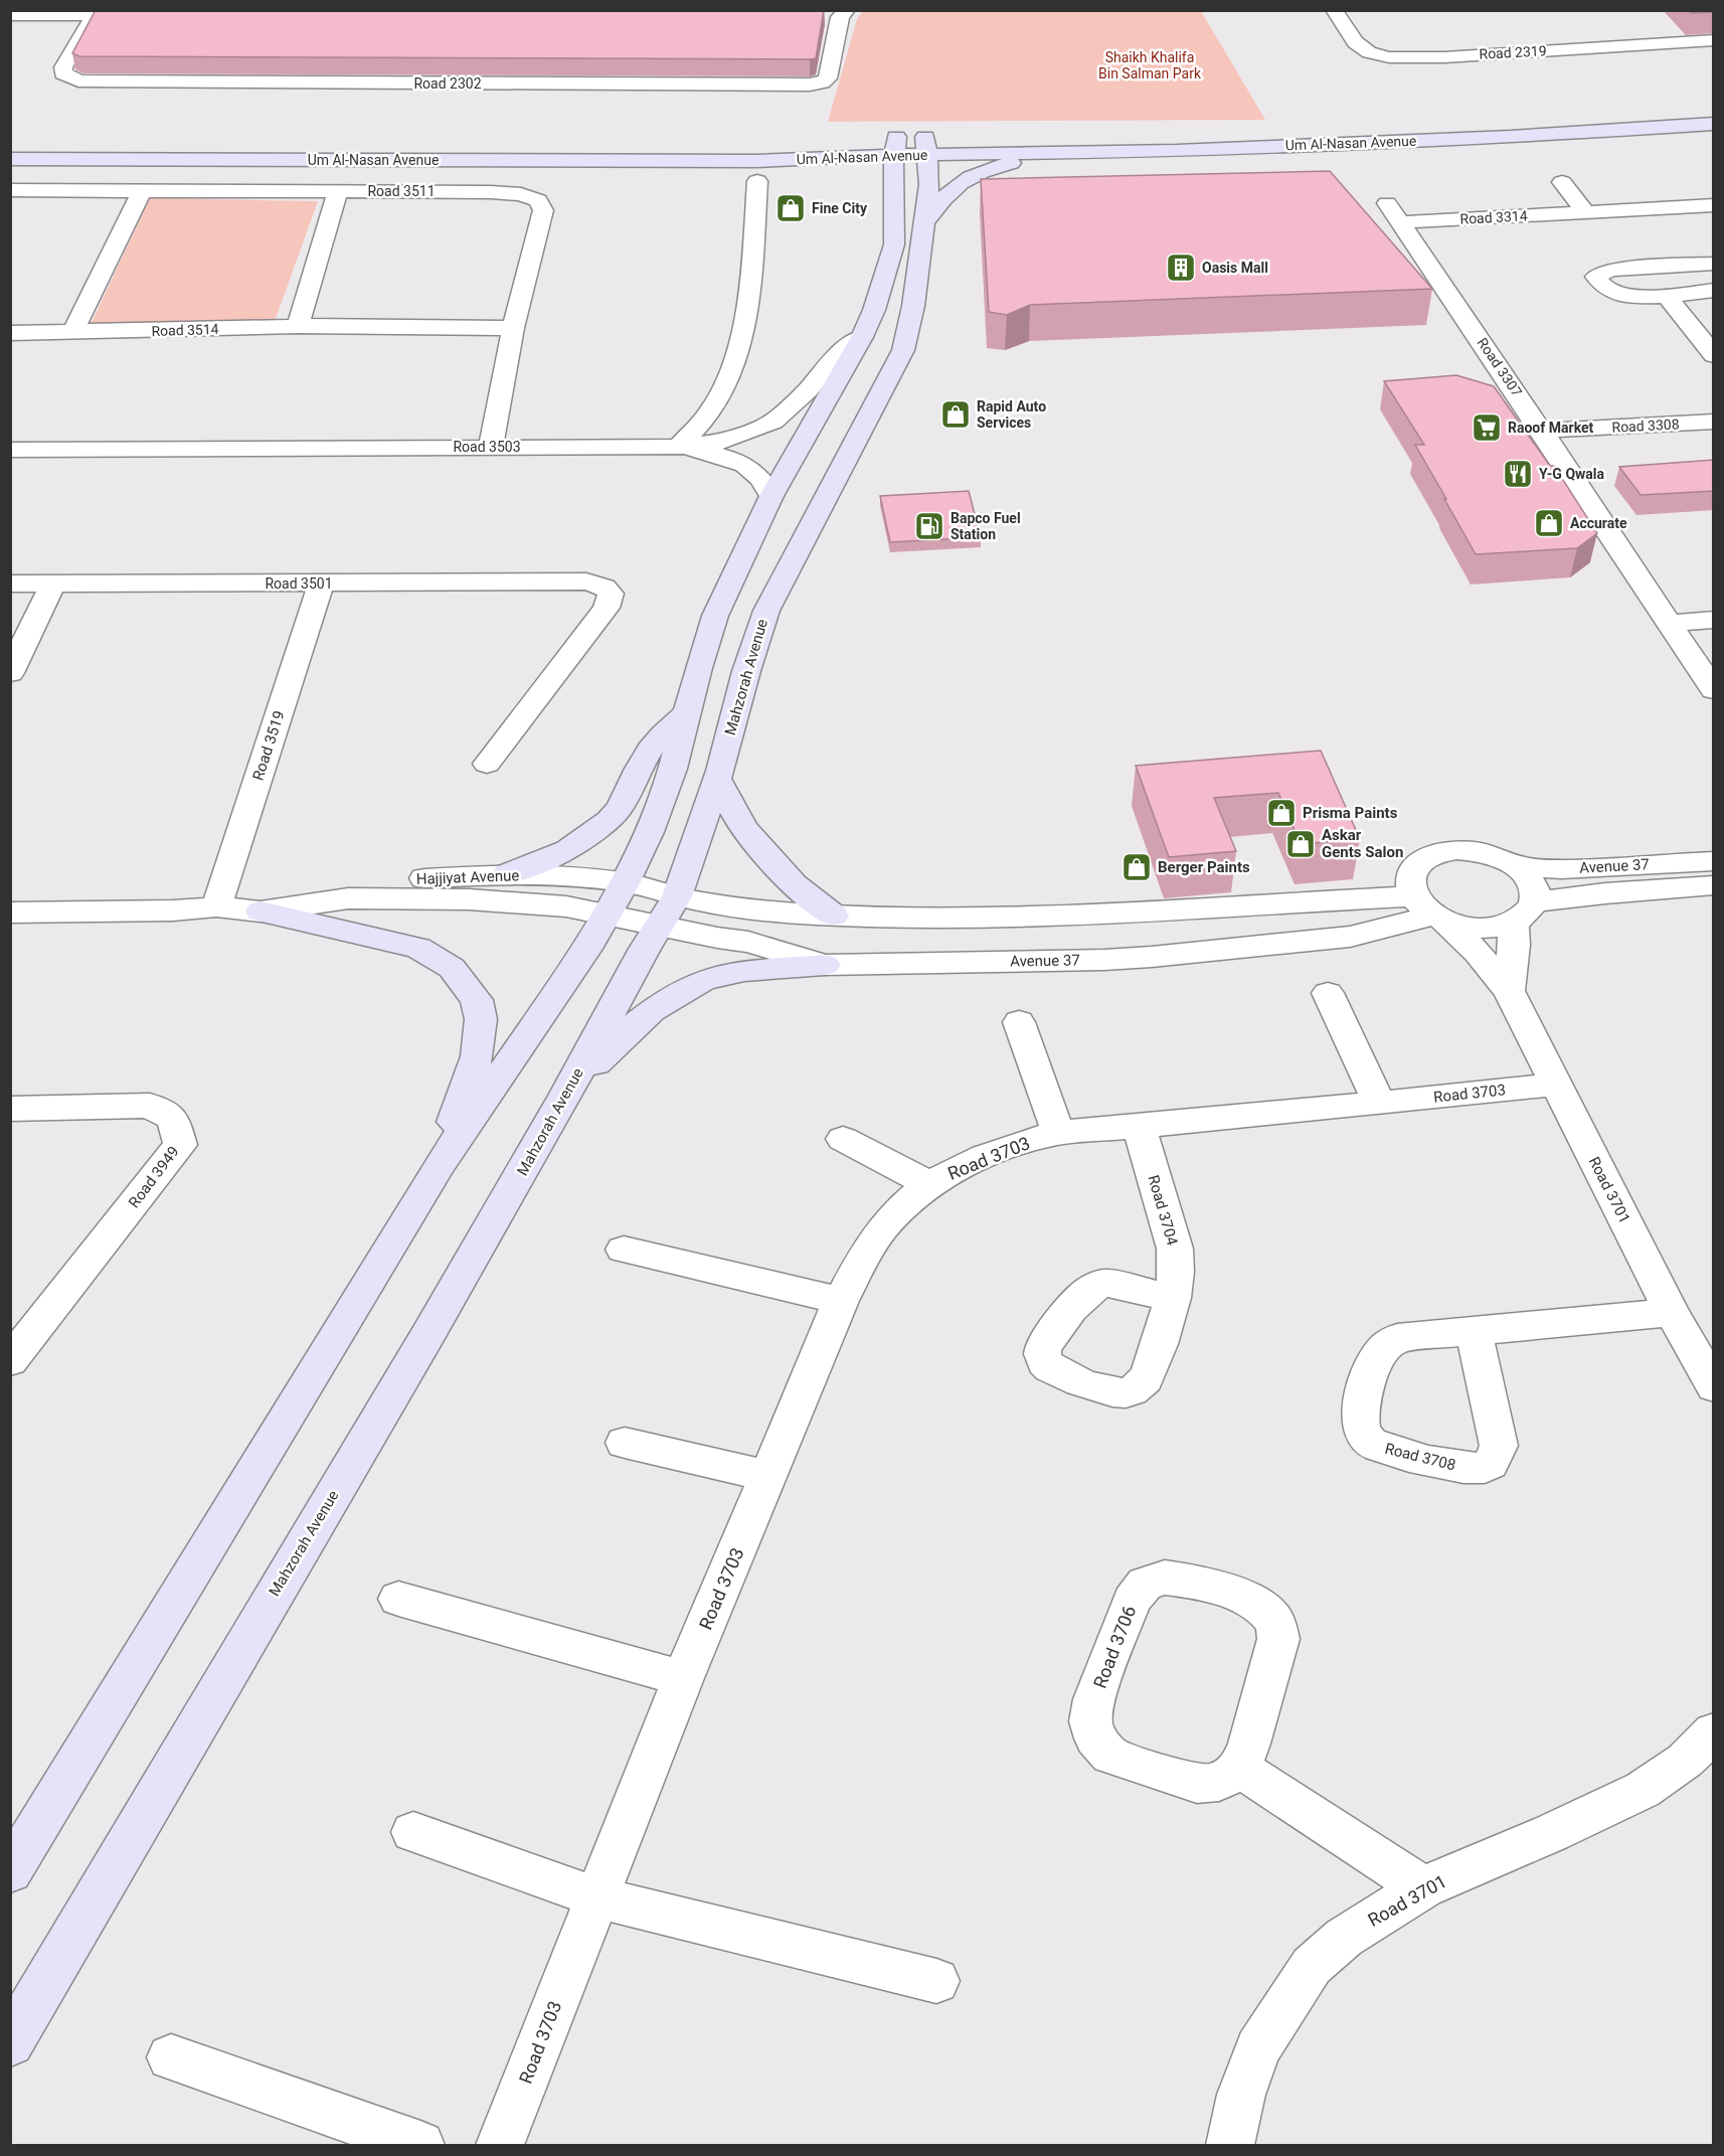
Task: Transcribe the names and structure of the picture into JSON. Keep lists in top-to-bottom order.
{
  "streets": {
    "main road": ["Um Al-Nasan Avenue", "Mahzorah Avenue"],
    "street": [
      "Road 2319",
      "Road 2302",
      "Road 3511",
      "Road 3314",
      "Road 3514",
      "Road 3307",
      "Road 3308",
      "Road 3503",
      "Road 3501",
      "Road 3519",
      "Avenue 37",
      "Hajjiyat Avenue",
      "Road 3703",
      "Road 3949",
      "Road 3701",
      "Road 3704",
      "Road 3706"
    ]
  },
  "crossings": [
    ["Um Al-Nasan Avenue", "Mahzorah Avenue"],
    ["Road 3511", "Road 3514"],
    ["Road 3511", "Road 3503"],
    ["Road 3314", "Road 3307"],
    ["Road 3307", "Road 3308"],
    ["Road 3501", "Road 3519"],
    ["Mahzorah Avenue", "Avenue 37"],
    ["Mahzorah Avenue", "Hajjiyat Avenue"],
    ["Road 3519", "Hajjiyat Avenue"],
    ["Avenue 37", "Hajjiyat Avenue"],
    ["Avenue 37", "Road 3701"],
    ["Hajjiyat Avenue", "Road 3701"],
    ["Road 3703", "Road 3701"],
    ["Road 3703", "Road 3704"]
  ],
  "parks": ["Shaikh Khalifa Bin Salman Park"],
  "places": {
    "shop": [
      "Fine City",
      "Rapid Auto Services",
      "Accurate",
      "Prisma Paints",
      "Askar Gents Salon",
      "Berger Paints"
    ],
    "building": ["Oasis Mall"],
    "supermarket": ["Raoof Market"],
    "restaurant": ["Y-G Qwala"],
    "fuel station": ["Bapco Fuel Station"]
  }
}
